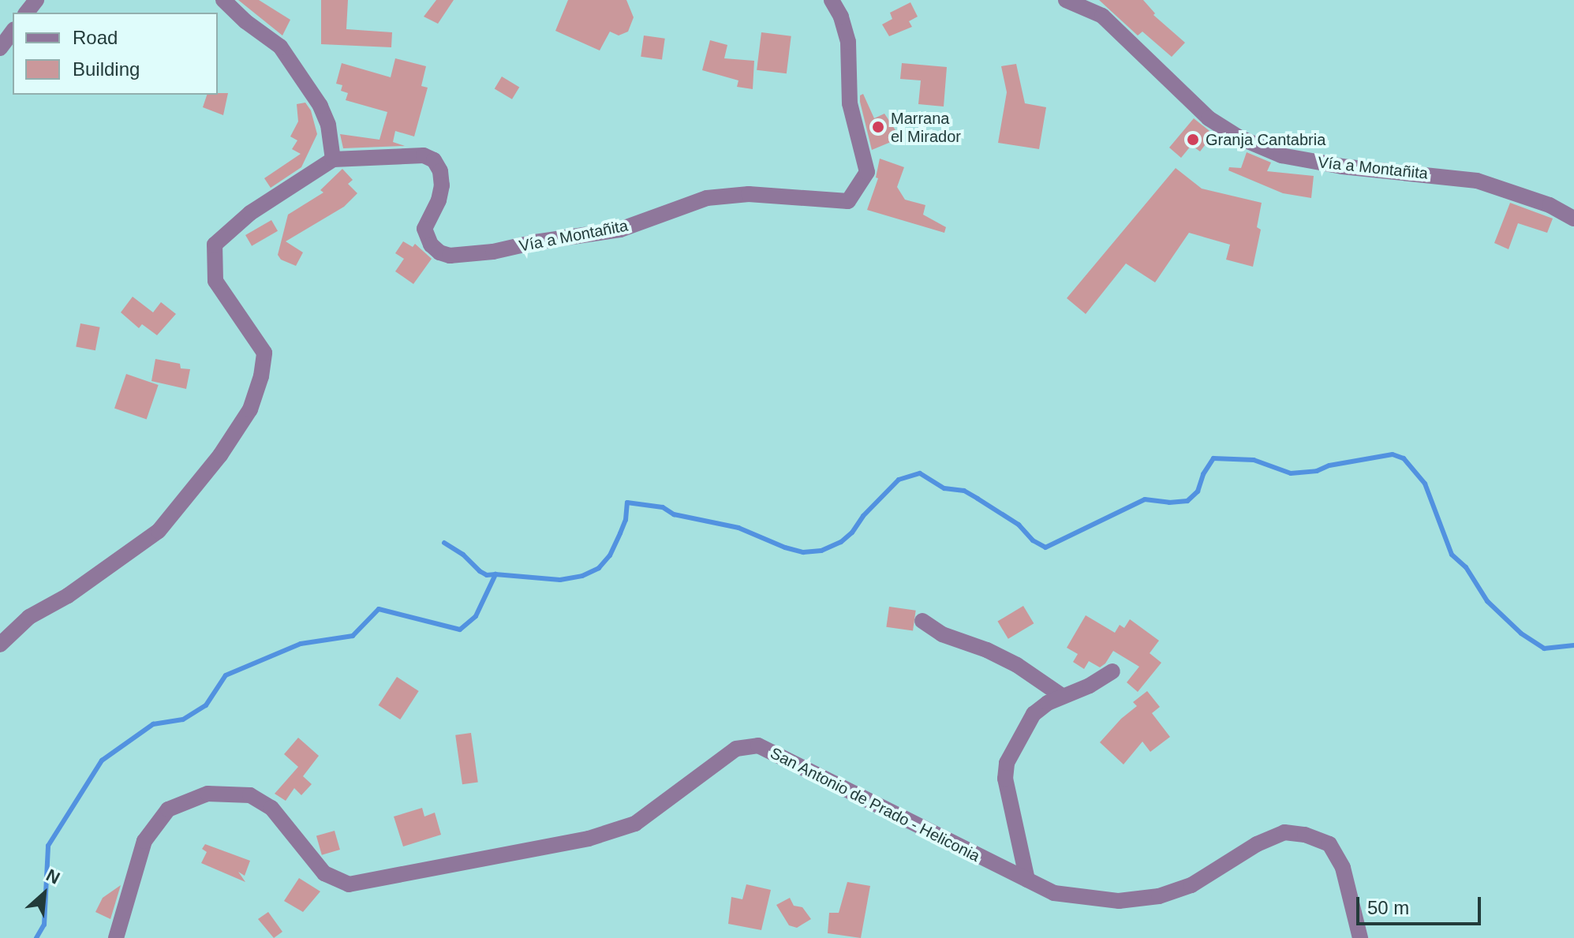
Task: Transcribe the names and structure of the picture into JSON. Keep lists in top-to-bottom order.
{
  "streets": {
    "street": ["Vía a Montañita", "San Antonio de Prado - Heliconia"]
  },
  "places": ["Marrana el Mirador", "Granja Cantabria"],
  "legend": ["Road", "Building"],
  "scale_bar": "50 m",
  "north": "top right"
}
